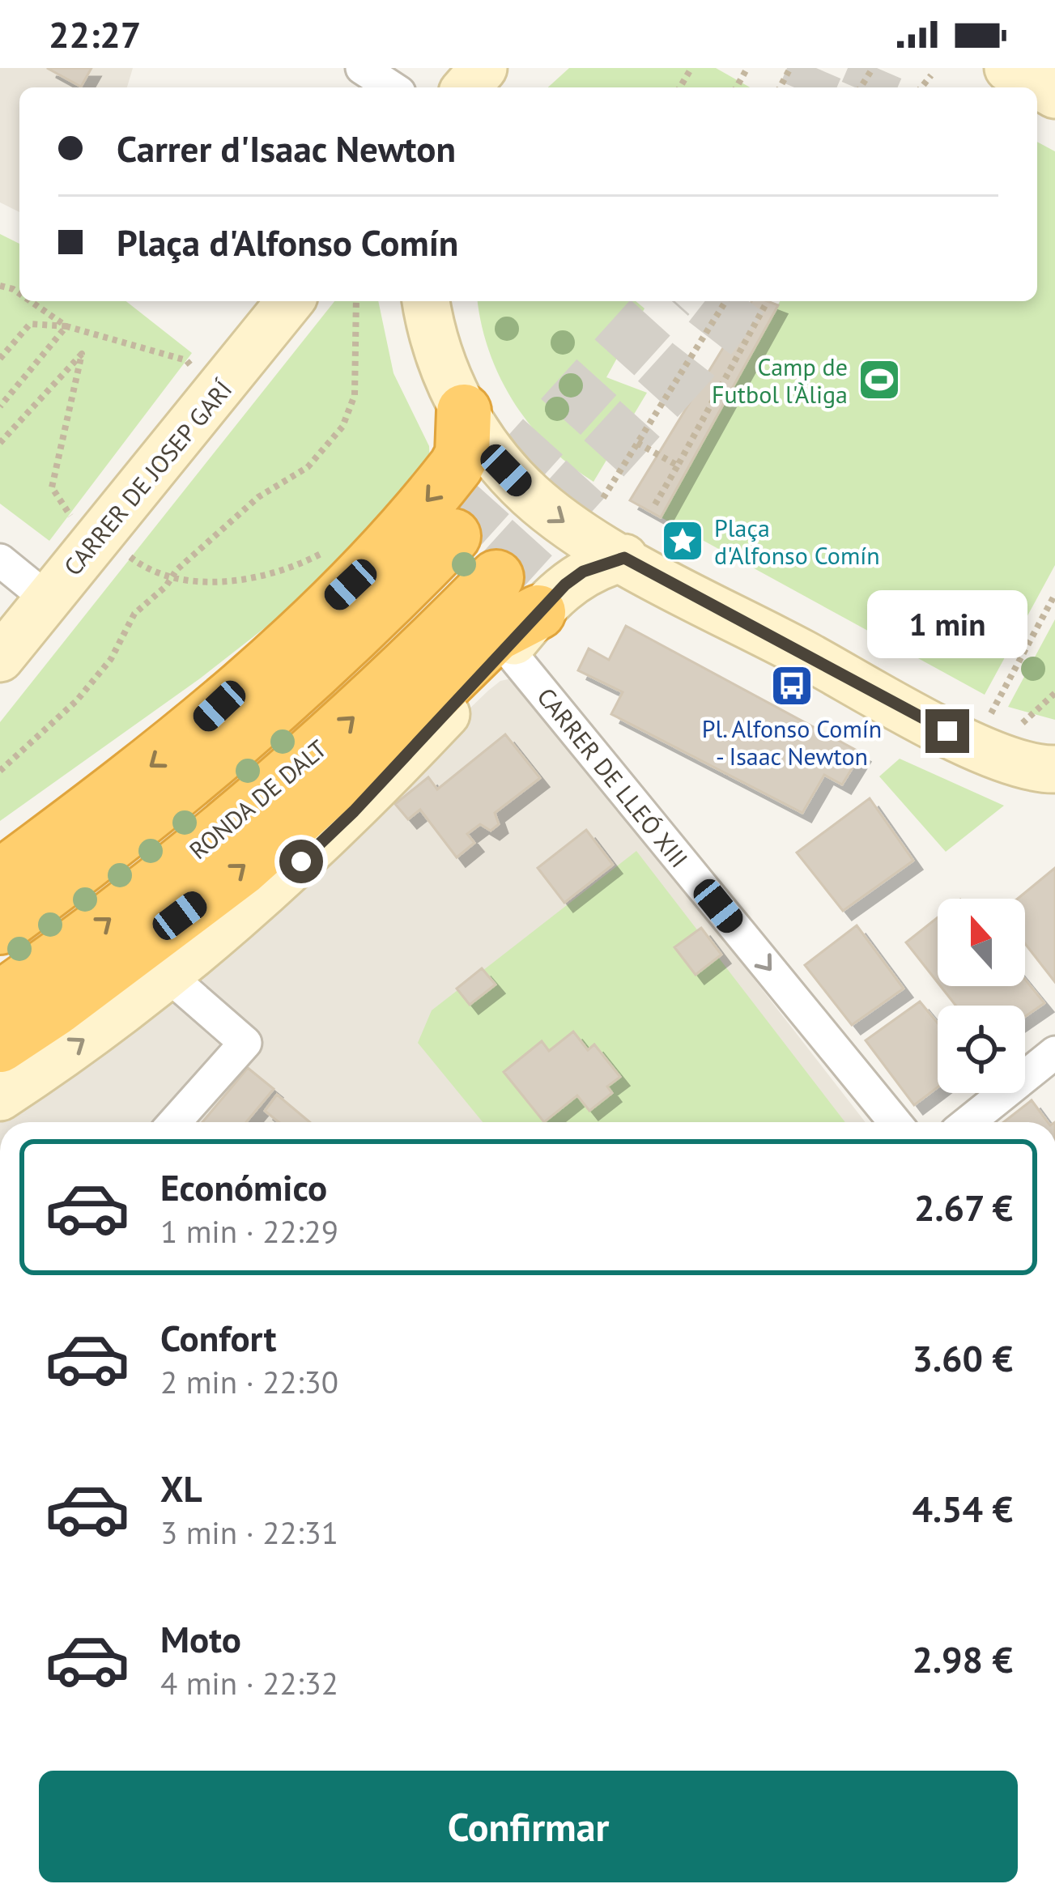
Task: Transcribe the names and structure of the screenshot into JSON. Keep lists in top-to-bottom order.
{
  "streets": {
    "highway": ["RONDA DE DALT"],
    "street": ["CARRER DE JOSEP GARÍ", "CARRER DE LLEÓ XIII"]
  },
  "places": {
    "sports": ["Camp de Futbol l'Àliga"],
    "place": ["Plaça d'Alfonso Comín"],
    "bus stop": ["Pl. Alfonso Comín - Isaac Newton"]
  },
  "north": "top",
  "page": {
    "status": "22:27",
    "banner": ["Carrer d'Isaac Newton", "Plaça d'Alfonso Comín"],
    "bubble": "1 min",
    "list": [
      {
        "name": "Económico",
        "note": "1 min · 22:29",
        "value": "2.67 €"
      },
      {
        "name": "Confort",
        "note": "2 min · 22:30",
        "value": "3.60 €"
      },
      {
        "name": "XL",
        "note": "3 min · 22:31",
        "value": "4.54 €"
      },
      {
        "name": "Moto",
        "note": "4 min · 22:32",
        "value": "2.98 €"
      }
    ],
    "buttons": "Confirmar"
  }
}
